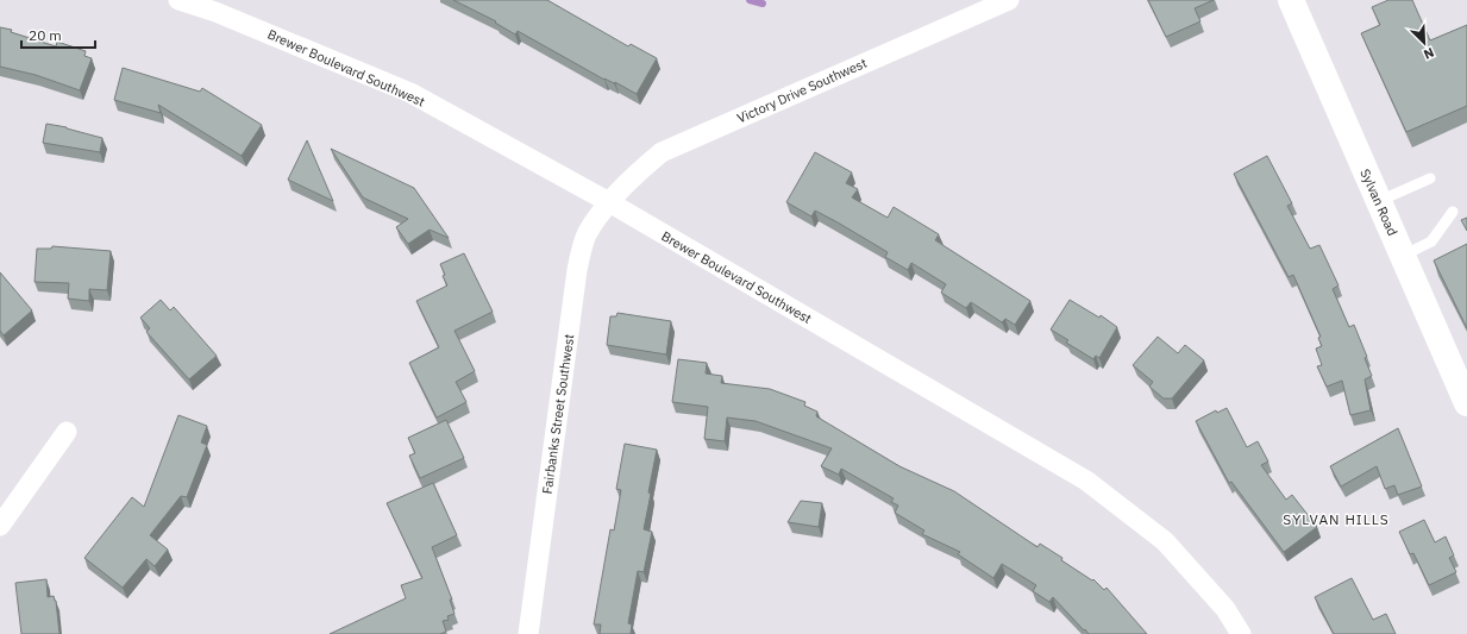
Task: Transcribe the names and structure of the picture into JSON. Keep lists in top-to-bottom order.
{
  "streets": {
    "main road": ["Sylvan Road"],
    "street": ["Brewer Boulevard Southwest", "Victory Drive Southwest", "Fairbanks Street Southwest"]
  },
  "crossings": [
    ["Brewer Boulevard Southwest", "Victory Drive Southwest"],
    ["Brewer Boulevard Southwest", "Fairbanks Street Southwest"],
    ["Victory Drive Southwest", "Fairbanks Street Southwest"]
  ],
  "districts": ["SYLVAN HILLS"],
  "scale_bar": "20 m",
  "north": "bottom right"
}
